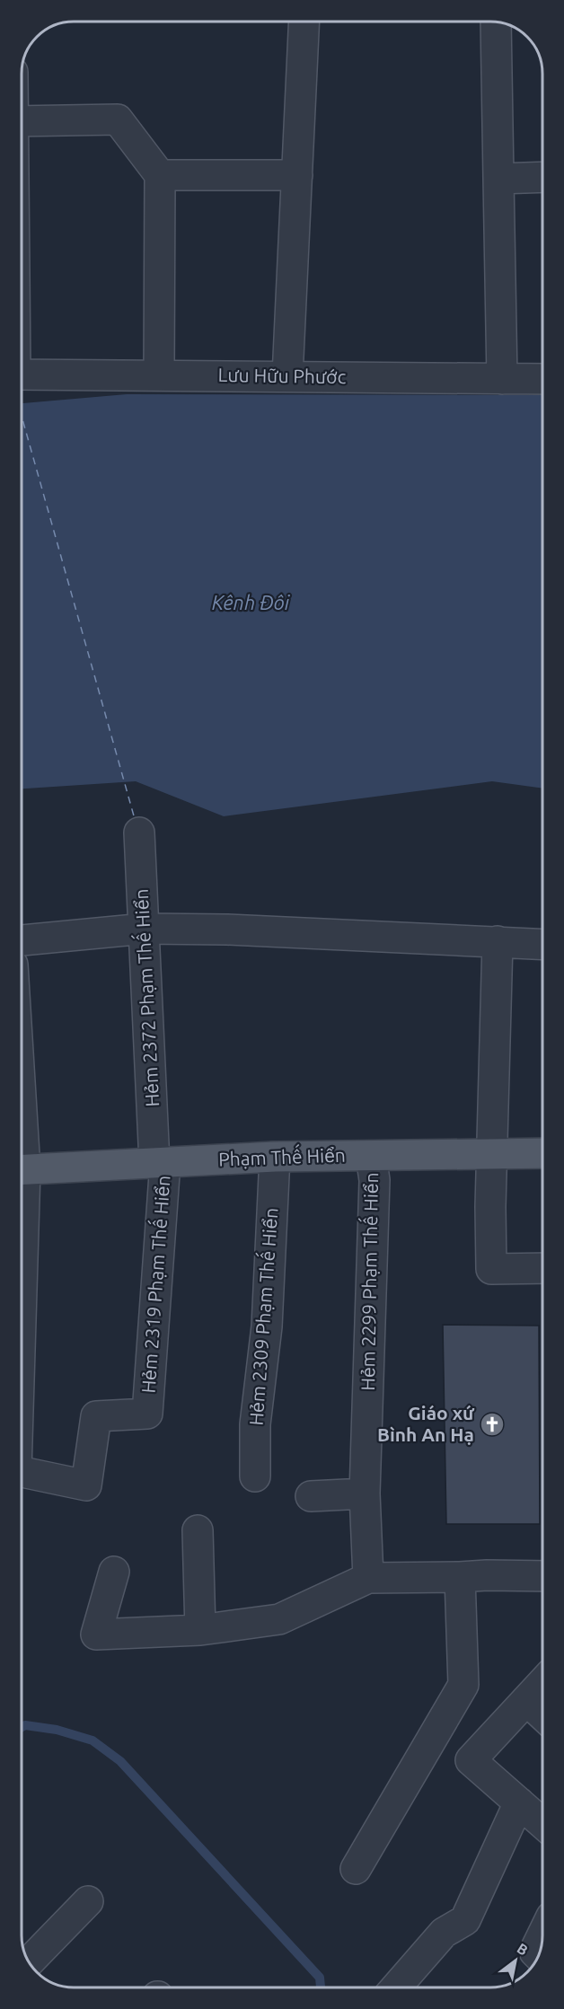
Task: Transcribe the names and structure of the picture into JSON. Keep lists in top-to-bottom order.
{
  "streets": {
    "main road": ["Phạm Thế Hiển"],
    "street": [
      "Lưu Hữu Phước",
      "Hẻm 2372 Phạm Thế Hiển",
      "Hẻm 2299 Phạm Thế Hiển",
      "Hẻm 2319 Phạm Thế Hiển",
      "Hẻm 2309 Phạm Thế Hiển"
    ]
  },
  "crossings": [
    ["Hẻm 2372 Phạm Thế Hiển", "Phạm Thế Hiển"],
    ["Hẻm 2372 Phạm Thế Hiển", "Hẻm 2319 Phạm Thế Hiển"],
    ["Phạm Thế Hiển", "Hẻm 2299 Phạm Thế Hiển"],
    ["Phạm Thế Hiển", "Hẻm 2319 Phạm Thế Hiển"],
    ["Phạm Thế Hiển", "Hẻm 2309 Phạm Thế Hiển"]
  ],
  "water": ["Kênh Đôi"],
  "places": {
    "church": ["Giáo xứ Bình An Hạ"]
  },
  "north": "top right"
}
